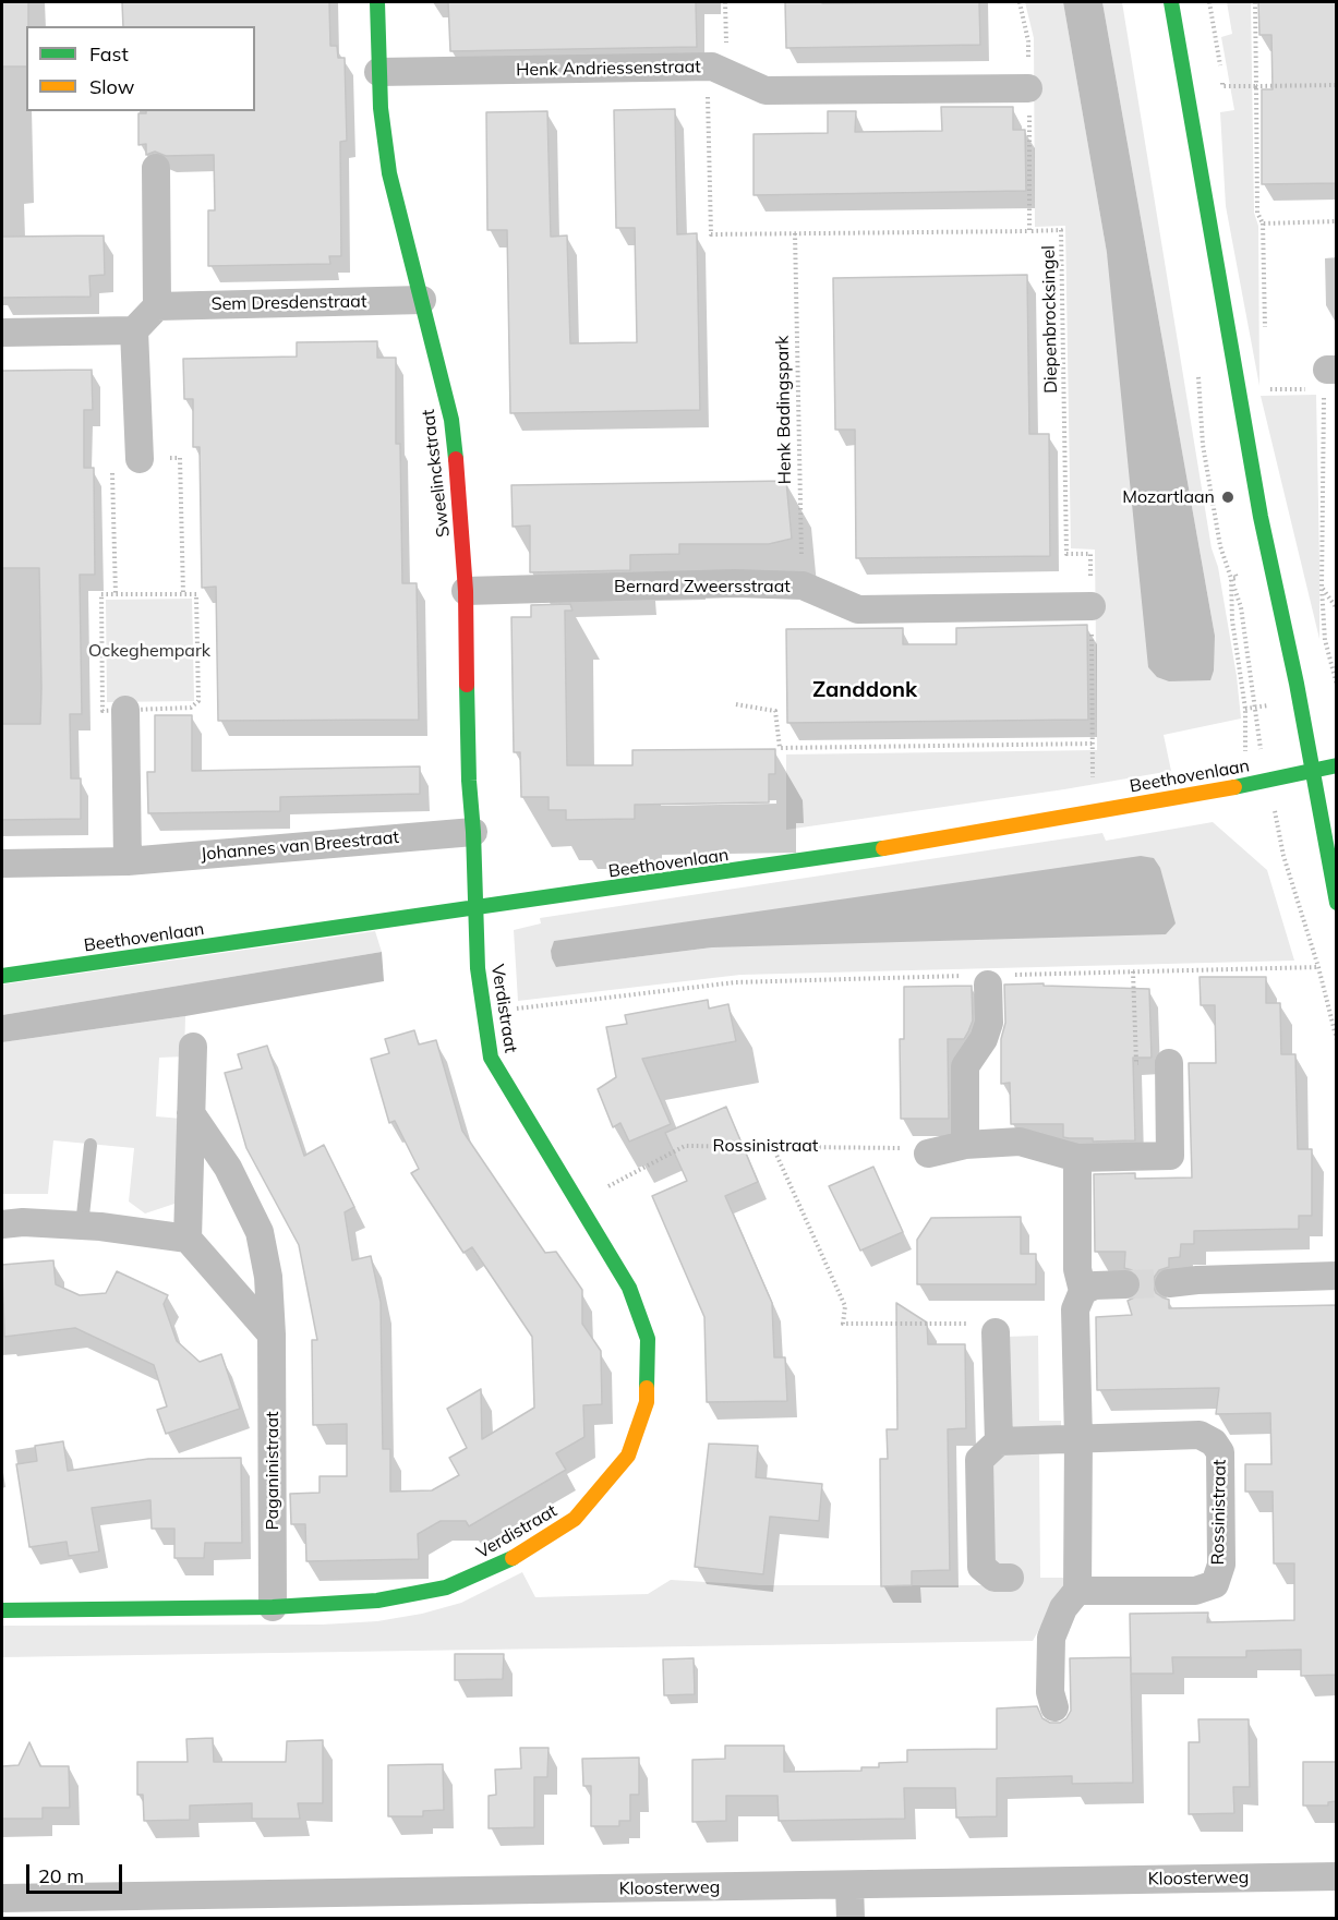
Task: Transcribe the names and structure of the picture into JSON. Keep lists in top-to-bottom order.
{
  "streets": {
    "street": [
      "Henk Andriessenstraat",
      "Sem Dresdenstraat",
      "Sweelinckstraat",
      "Bernard Zweersstraat",
      "Beethovenlaan",
      "Johannes van Breestraat",
      "Verdistraat",
      "Rossinistraat",
      "Paganinistraat",
      "Kloosterweg"
    ],
    "path": ["Diepenbrocksingel", "Henk Badingspark"]
  },
  "crossings": [
    ["Henk Andriessenstraat", "Diepenbrocksingel"],
    ["Henk Andriessenstraat", "Sweelinckstraat"],
    ["Sem Dresdenstraat", "Sweelinckstraat"],
    ["Diepenbrocksingel", "Bernard Zweersstraat"],
    ["Henk Badingspark", "Bernard Zweersstraat"],
    ["Sweelinckstraat", "Bernard Zweersstraat"],
    ["Sweelinckstraat", "Beethovenlaan"],
    ["Sweelinckstraat", "Johannes van Breestraat"],
    ["Sweelinckstraat", "Verdistraat"],
    ["Beethovenlaan", "Verdistraat"],
    ["Verdistraat", "Rossinistraat"],
    ["Verdistraat", "Paganinistraat"]
  ],
  "districts": ["Zanddonk"],
  "parks": ["Ockeghempark"],
  "places": ["Mozartlaan"],
  "legend": ["Fast", "Slow"],
  "scale_bar": "20 m"
}
